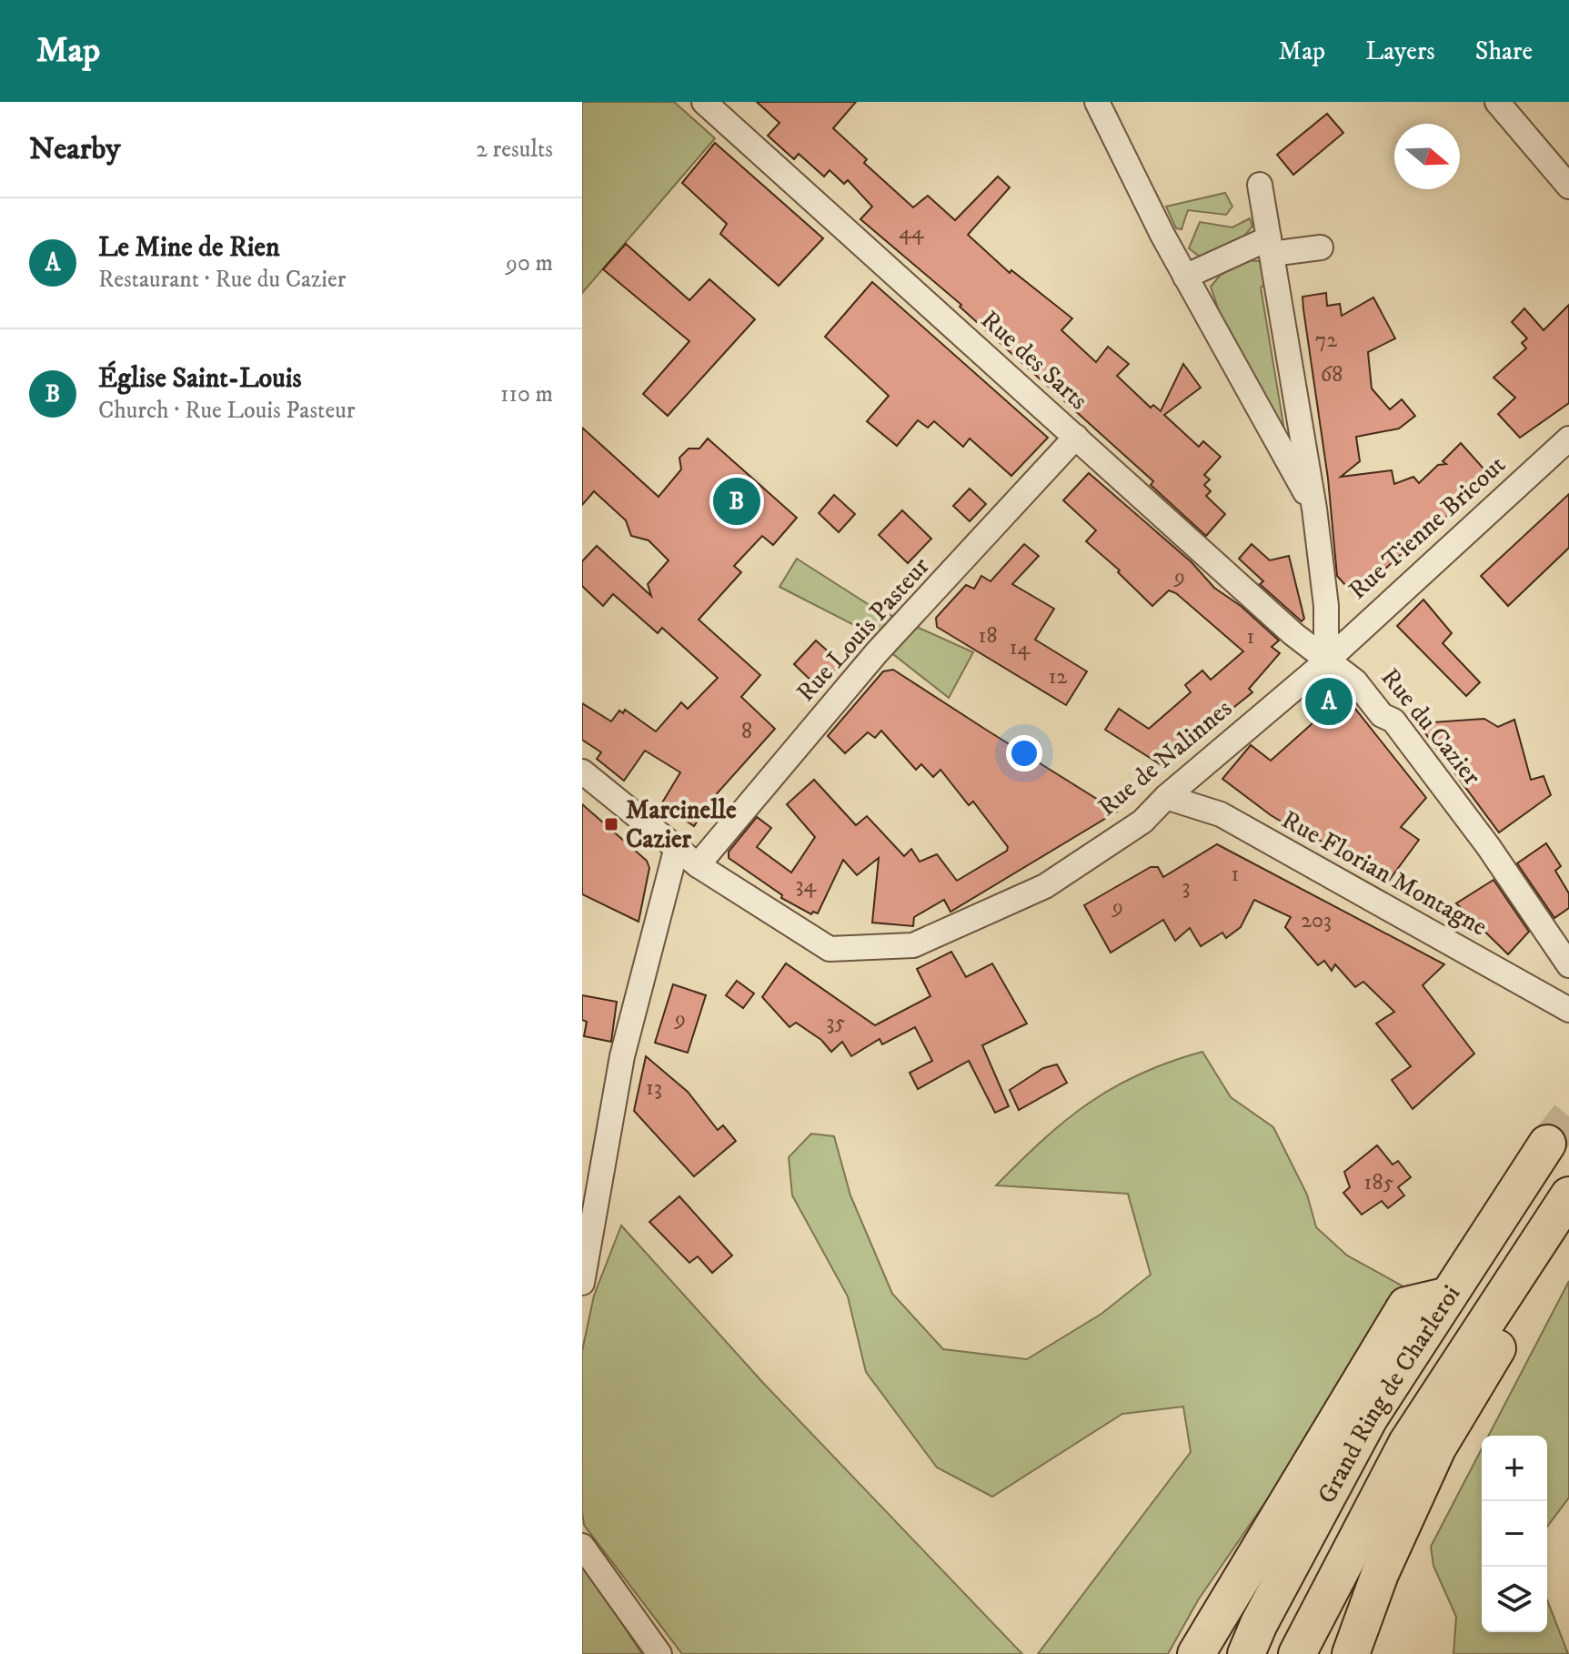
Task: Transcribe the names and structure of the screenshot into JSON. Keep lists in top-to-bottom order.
{
  "streets": {
    "highway": ["Grand Ring de Charleroi"],
    "street": [
      "Rue des Sarts",
      "Rue Tienne Bricout",
      "Rue Louis Pasteur",
      "Rue du Cazier",
      "Rue de Nalinnes",
      "Rue Florian Montagne"
    ]
  },
  "crossings": [
    ["Rue des Sarts", "Rue Tienne Bricout"],
    ["Rue des Sarts", "Rue Louis Pasteur"],
    ["Rue des Sarts", "Rue du Cazier"],
    ["Rue des Sarts", "Rue de Nalinnes"],
    ["Rue Tienne Bricout", "Rue du Cazier"],
    ["Rue Tienne Bricout", "Rue de Nalinnes"],
    ["Rue Louis Pasteur", "Rue de Nalinnes"],
    ["Rue du Cazier", "Rue de Nalinnes"],
    ["Rue de Nalinnes", "Rue Florian Montagne"]
  ],
  "places": {
    "transit": ["Marcinelle Cazier"]
  },
  "house_numbers": [
    "44",
    "72",
    "68",
    "9",
    "18",
    "1",
    "14",
    "12",
    "8",
    "1",
    "34",
    "3",
    "9",
    "203",
    "9",
    "35",
    "13",
    "185"
  ],
  "north": "right",
  "page": {
    "header": "Map",
    "nav": ["Map", "Layers", "Share"],
    "heading": ["Nearby", "2 results"],
    "list": [
      {
        "mark": "A",
        "name": "Le Mine de Rien",
        "note": "Restaurant · Rue du Cazier",
        "value": "90 m"
      },
      {
        "mark": "B",
        "name": "Église Saint-Louis",
        "note": "Church · Rue Louis Pasteur",
        "value": "110 m"
      }
    ],
    "pins": ["B", "A"],
    "map_buttons": ["+", "−"]
  }
}
